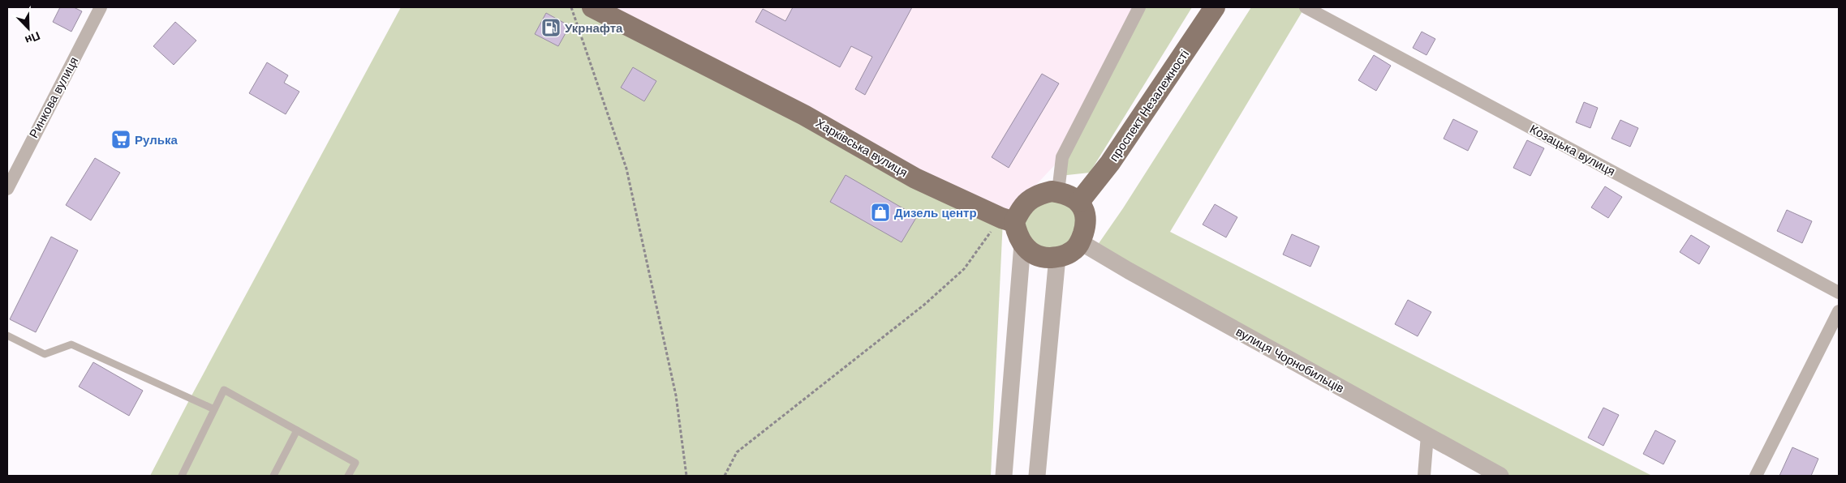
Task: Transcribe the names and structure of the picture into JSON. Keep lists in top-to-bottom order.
{
  "streets": {
    "main road": ["проспект Незалежності", "Харківська вулиця"],
    "street": ["Ринкова вулиця", "Козацька вулиця", "вулиця Чорнобильців"]
  },
  "crossings": [
    ["проспект Незалежності", "Харківська вулиця"],
    ["проспект Незалежності", "вулиця Чорнобильців"],
    ["Харківська вулиця", "вулиця Чорнобильців"]
  ],
  "places": {
    "fuel station": ["Укрнафта"],
    "supermarket": ["Рулька"],
    "shop": ["Дизель центр"]
  },
  "north": "bottom right"
}
